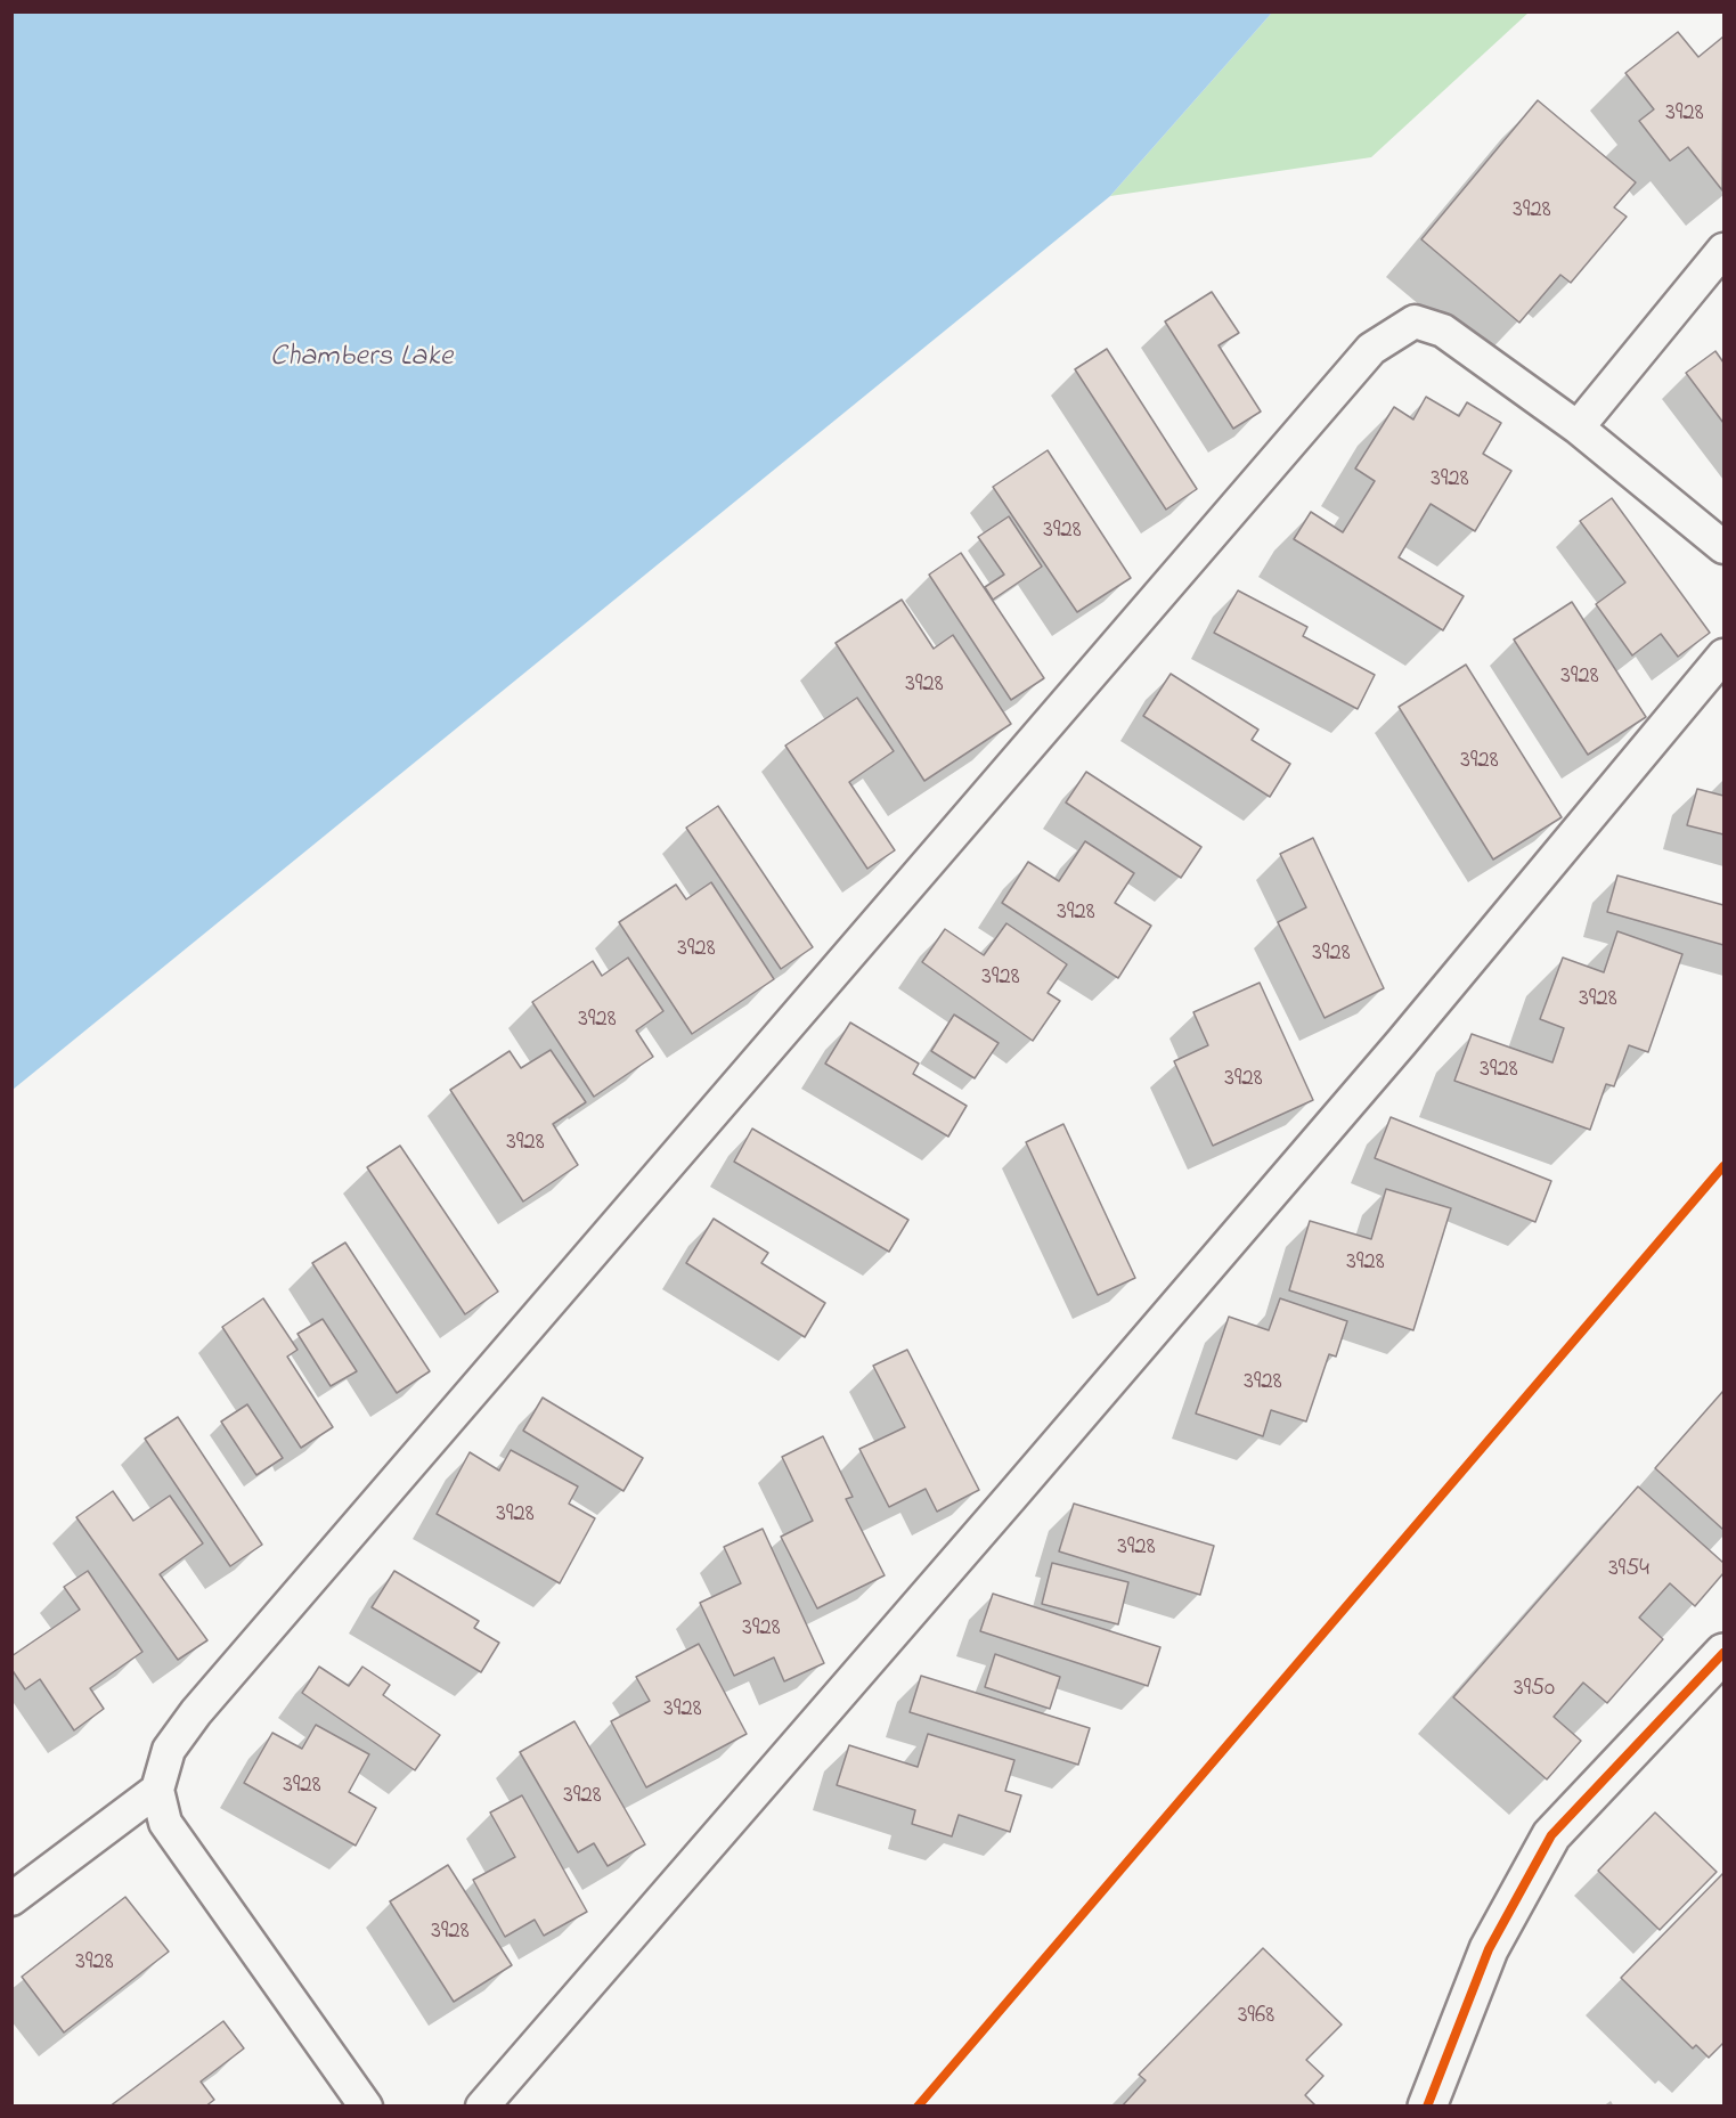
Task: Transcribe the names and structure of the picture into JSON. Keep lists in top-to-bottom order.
{
  "water": ["Chambers Lake"],
  "house_numbers": [
    "3928",
    "3928",
    "3928",
    "3928",
    "3928",
    "3928",
    "3928",
    "3928",
    "3928",
    "3928",
    "3928",
    "3928",
    "3928",
    "3928",
    "3928",
    "3928",
    "3928",
    "3928",
    "3928",
    "3928",
    "3954",
    "3928",
    "3950",
    "3928",
    "3928",
    "3928",
    "3928",
    "3928",
    "3968"
  ]
}
